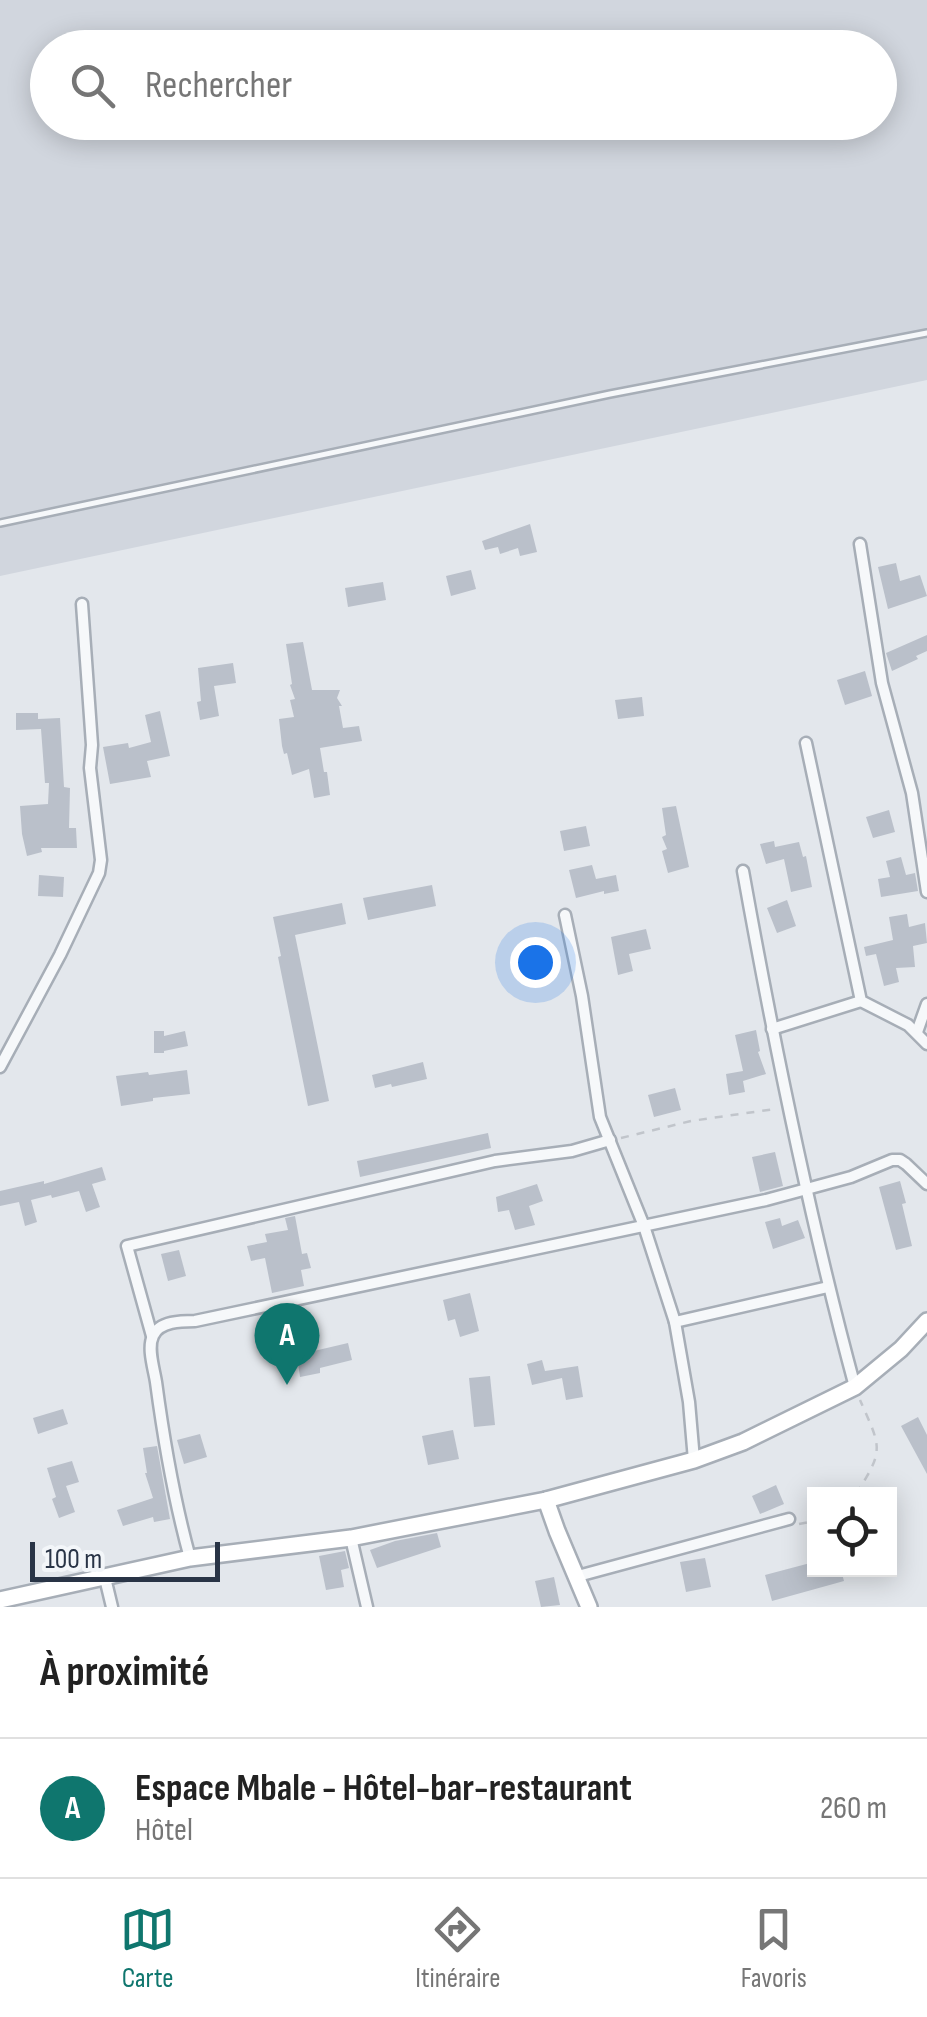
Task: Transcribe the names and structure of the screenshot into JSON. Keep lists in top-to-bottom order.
{
  "scale_bar": "100 m",
  "page": {
    "search": "Rechercher",
    "pins": "A",
    "scale": "100 m",
    "heading": "À proximité",
    "list": [
      {
        "mark": "A",
        "name": "Espace Mbale - Hôtel-bar-restaurant",
        "note": "Hôtel",
        "value": "260 m"
      }
    ],
    "nav": ["Carte", "Itinéraire", "Favoris"]
  }
}
